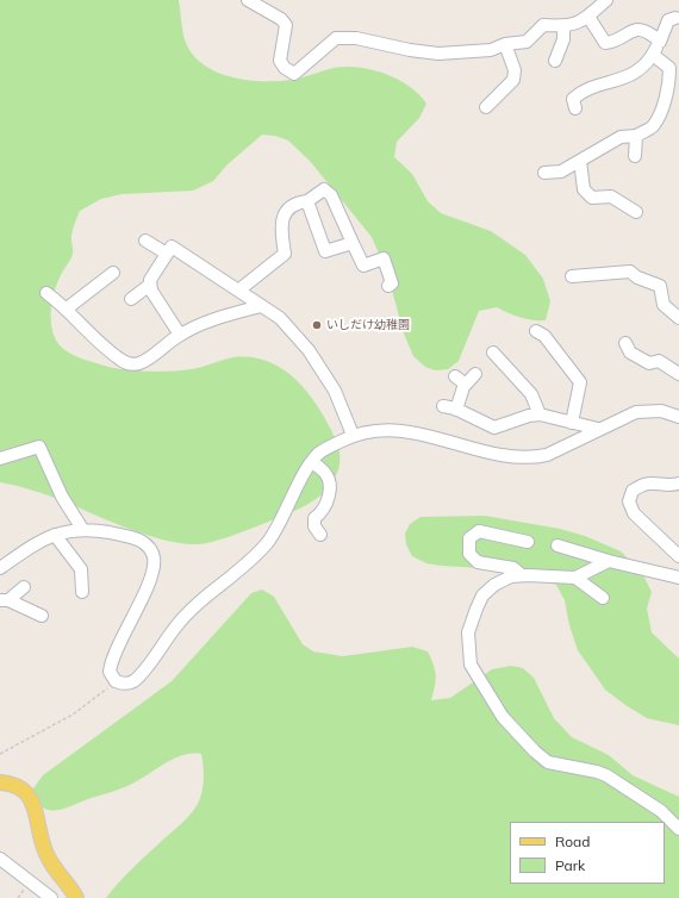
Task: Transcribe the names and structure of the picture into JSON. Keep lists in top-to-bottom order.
{
  "places": ["いしだけ幼稚園"],
  "legend": ["Road", "Park"]
}
